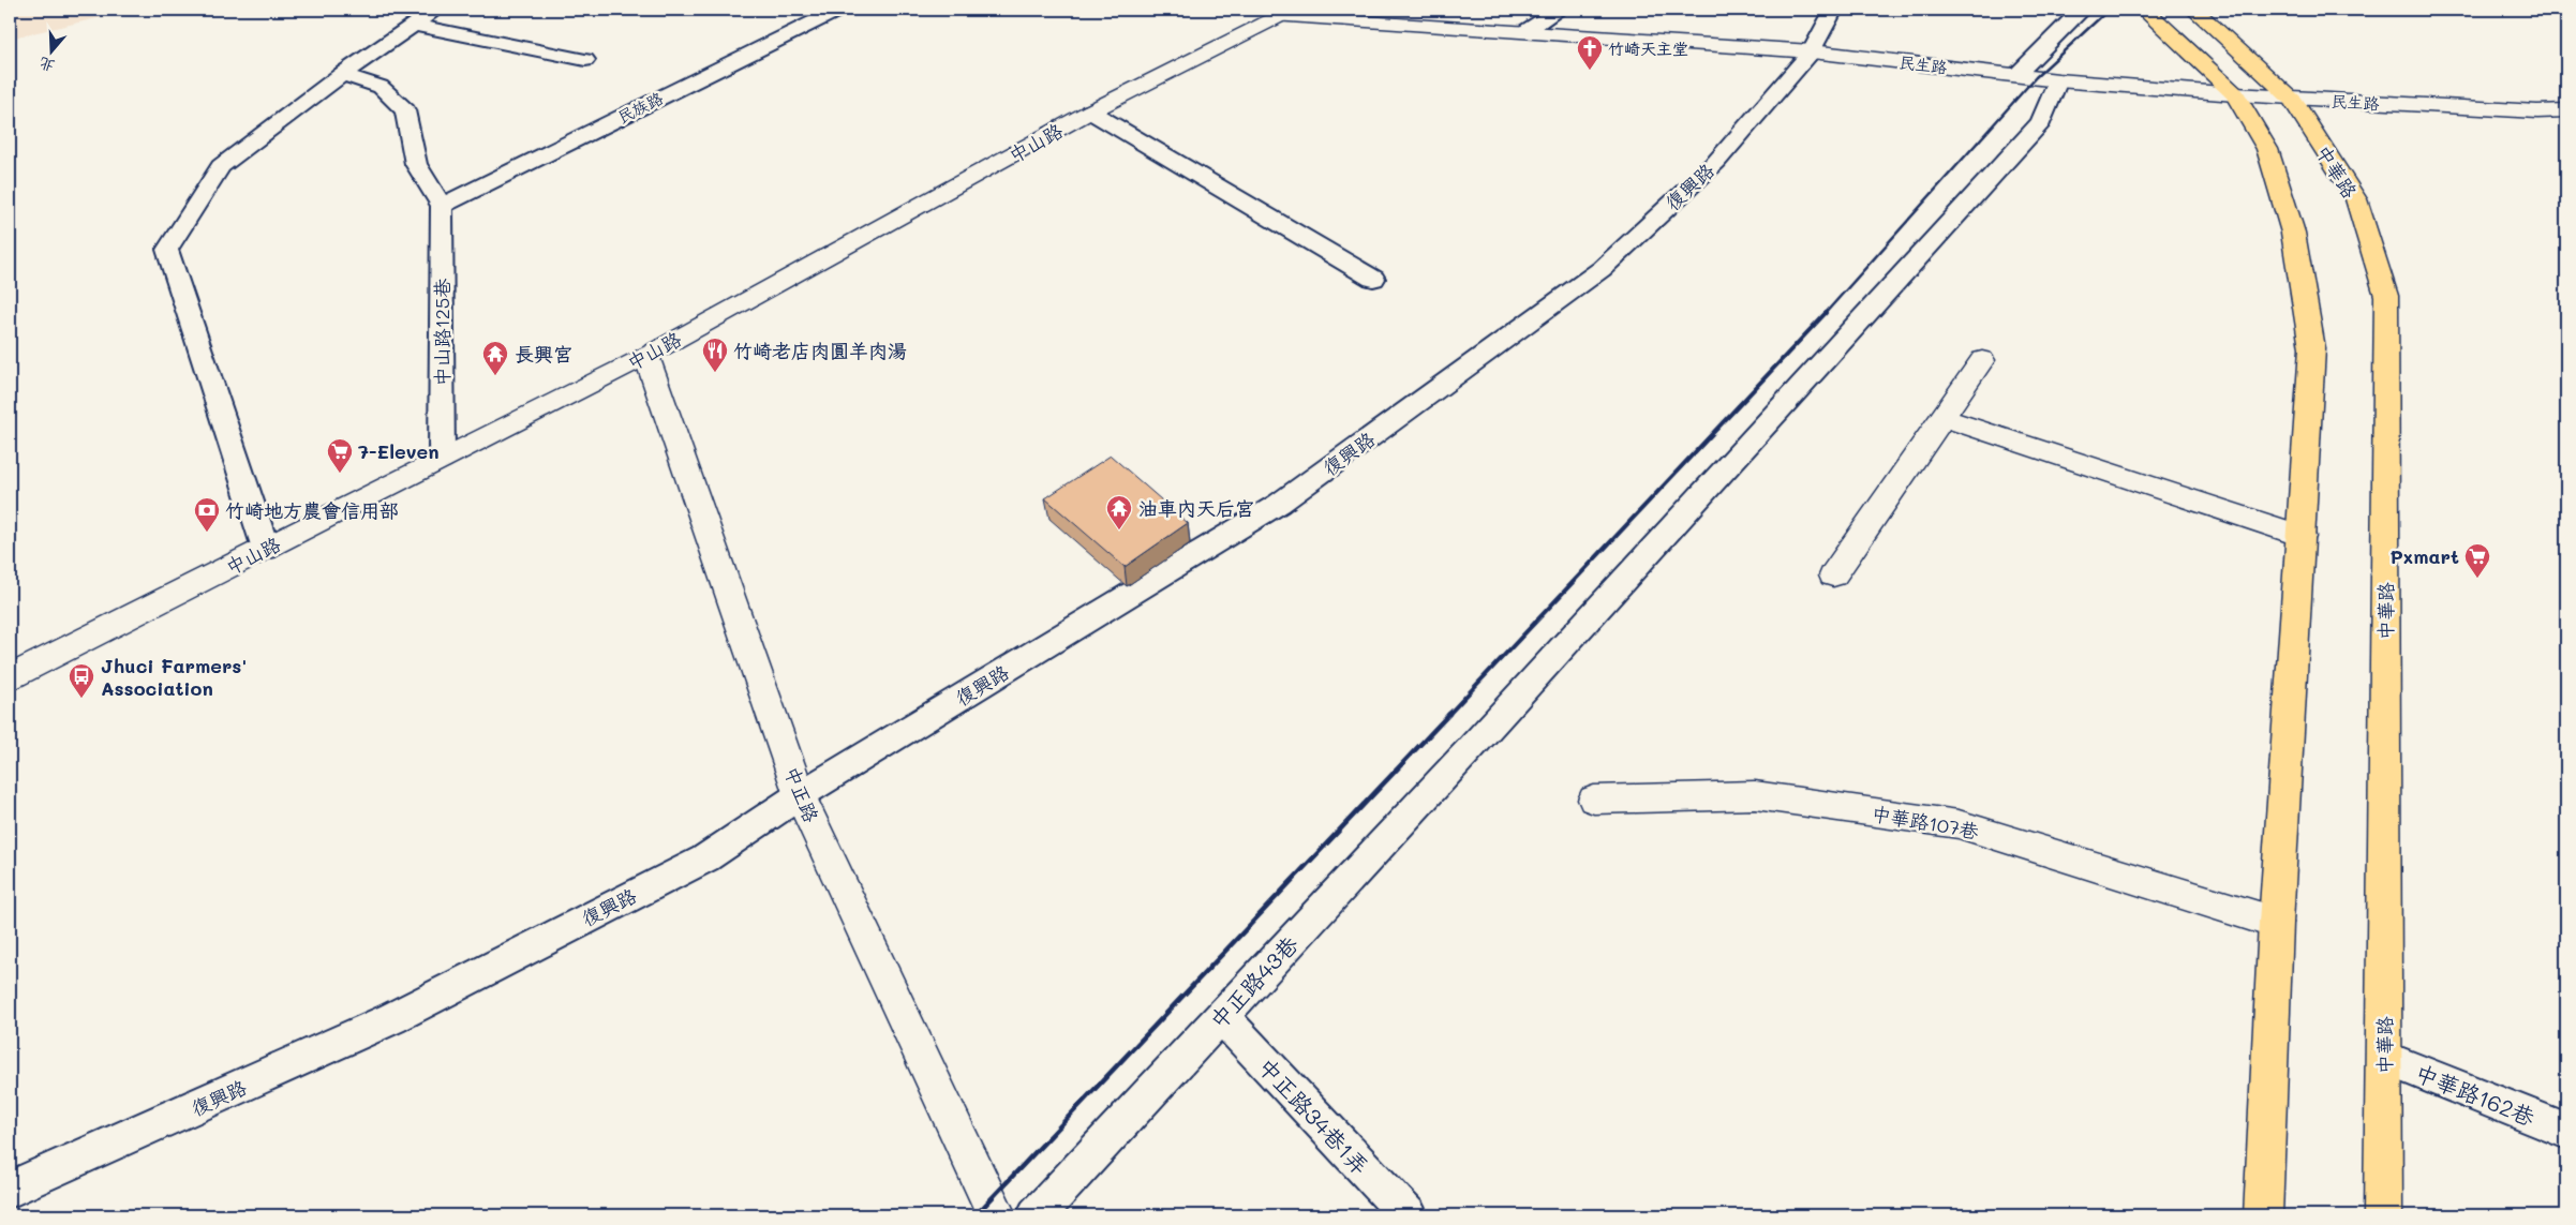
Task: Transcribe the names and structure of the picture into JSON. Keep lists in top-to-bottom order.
{
  "streets": {
    "main road": ["中華路"],
    "street": [
      "民生路",
      "中山路",
      "中正路",
      "中華路107巷"
    ],
    "lane": [
      "民族路",
      "復興路",
      "中山路125巷",
      "中正路43巷",
      "中華路162巷",
      "中正路34巷1弄"
    ]
  },
  "crossings": [
    ["民生路", "中山路"],
    ["民生路", "中華路"],
    ["民生路", "復興路"],
    ["民生路", "中正路43巷"],
    ["民族路", "中山路125巷"],
    ["中山路", "中山路125巷"],
    ["中山路", "中正路"],
    ["中華路", "中華路162巷"],
    ["復興路", "中正路"],
    ["中正路43巷", "中正路34巷1弄"]
  ],
  "places": {
    "church": ["竹崎天主堂"],
    "restaurant": ["竹崎老店肉圓羊肉湯"],
    "temple": ["長興宮", "油車內天后宮"],
    "supermarket": ["7-Eleven", "Pxmart"],
    "bank": ["竹崎地方農會信用部"],
    "bus stop": ["Jhuci Farmers' Association"]
  },
  "north": "bottom"
}
